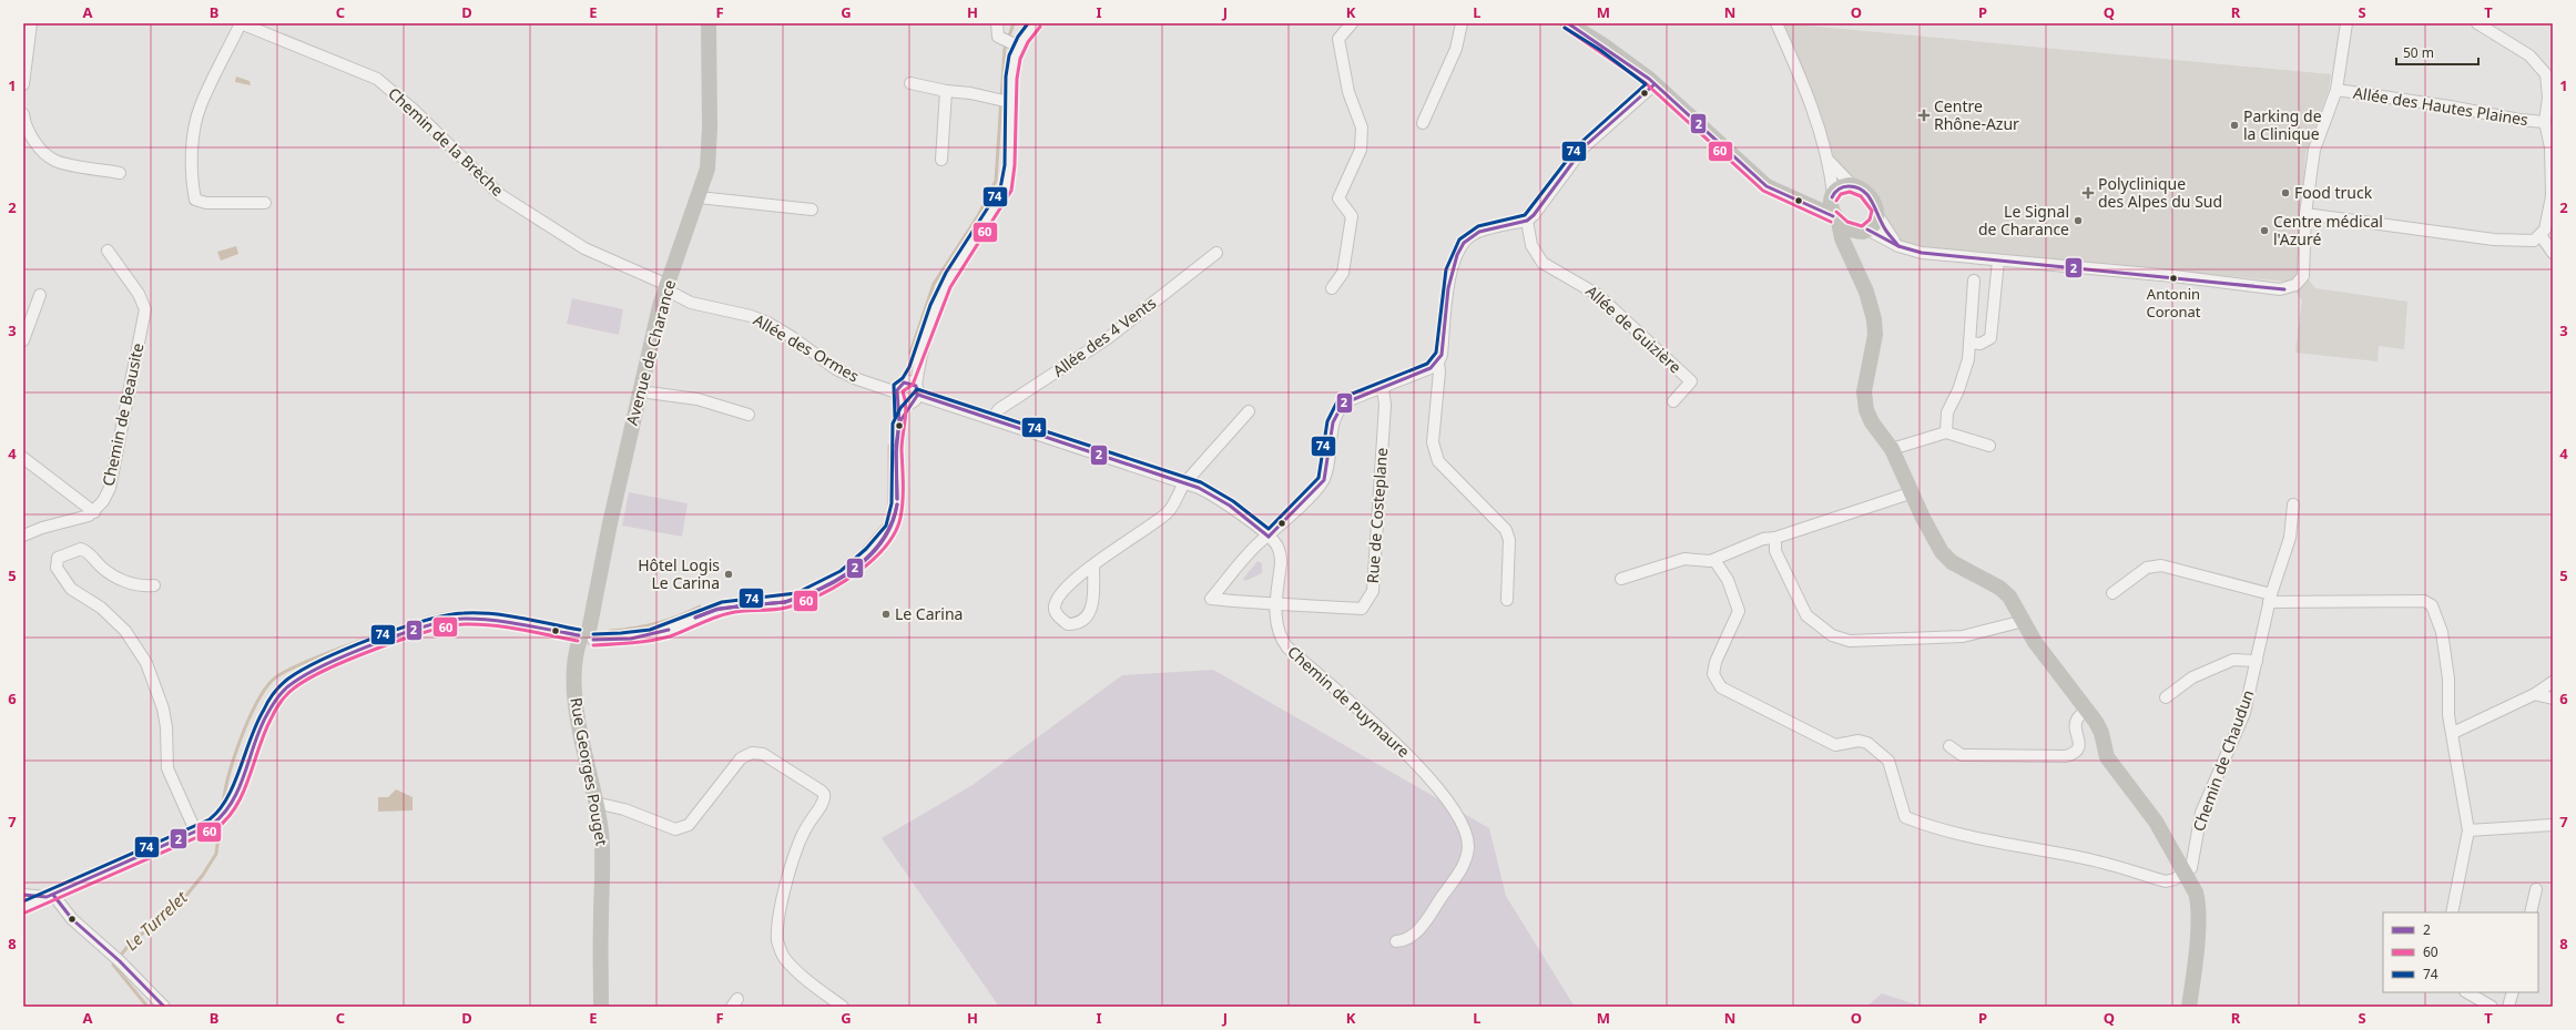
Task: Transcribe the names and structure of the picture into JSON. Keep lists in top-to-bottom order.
{
  "streets": {
    "street": [
      "Allée des Hautes Plaines",
      "Chemin de la Brèche",
      "Allée de Guizière",
      "Allée des 4 Vents",
      "Allée des Ormes",
      "Avenue de Charance",
      "Chemin de Beausite",
      "Rue de Costeplane",
      "Chemin de Puymaure",
      "Chemin de Chaudun",
      "Rue Georges Pouget"
    ]
  },
  "crossings": [
    ["Chemin de la Brèche", "Allée des Ormes"],
    ["Chemin de la Brèche", "Avenue de Charance"],
    ["Allée des 4 Vents", "Chemin de Puymaure"],
    ["Allée des Ormes", "Avenue de Charance"],
    ["Avenue de Charance", "Rue Georges Pouget"],
    ["Rue de Costeplane", "Chemin de Puymaure"]
  ],
  "water": ["Le Turrelet"],
  "places": {
    "health": ["Centre Rhône-Azur", "Polyclinique des Alpes du Sud"],
    "other": [
      "Parking de la Clinique",
      "Food truck",
      "Le Signal de Charance",
      "Centre médical l'Azuré",
      "Antonin Coronat",
      "Hôtel Logis Le Carina",
      "Le Carina"
    ]
  },
  "lines": ["transit line 2", "transit line 74", "transit line 60"],
  "legend": ["2", "60", "74"],
  "scale_bar": "50 m",
  "grid": {
    "columns": [
      "A",
      "B",
      "C",
      "D",
      "E",
      "F",
      "G",
      "H",
      "I",
      "J",
      "K",
      "L",
      "M",
      "N",
      "O",
      "P",
      "Q",
      "R",
      "S",
      "T"
    ],
    "rows": [
      "1",
      "2",
      "3",
      "4",
      "5",
      "6",
      "7",
      "8"
    ]
  }
}
